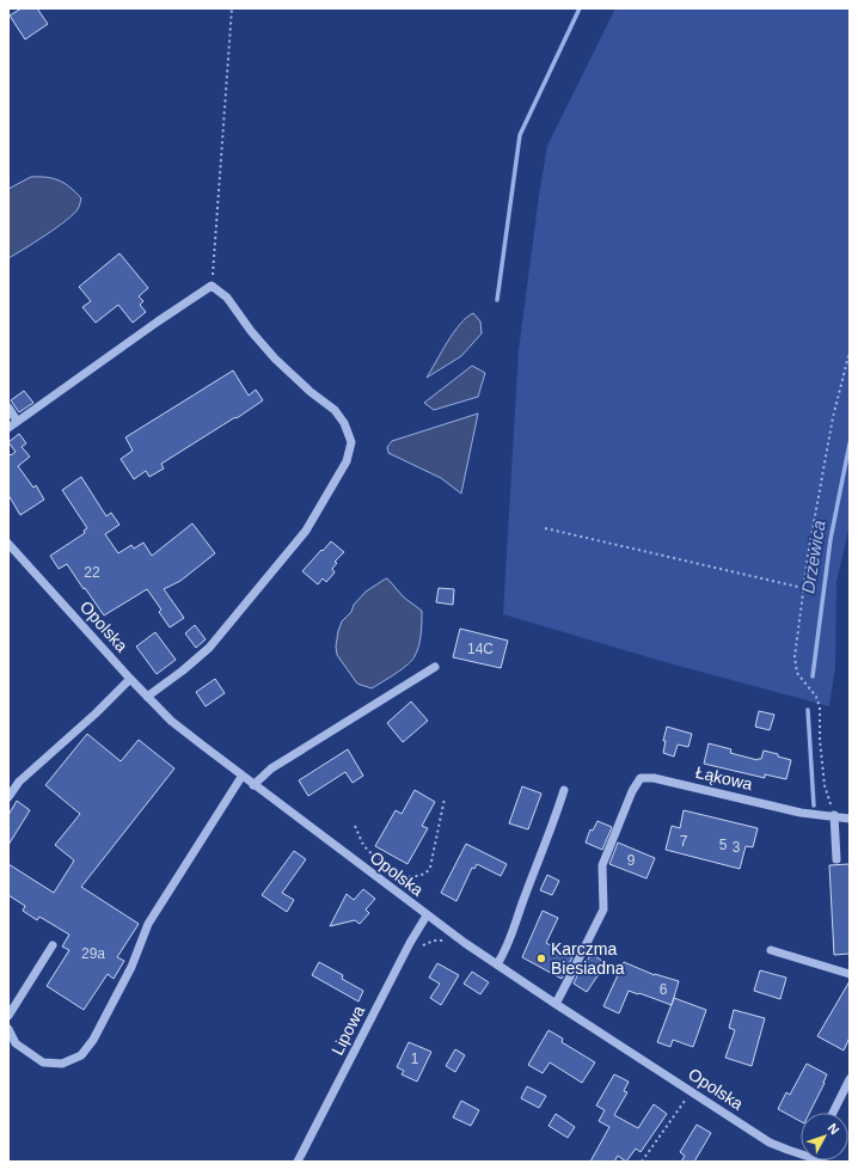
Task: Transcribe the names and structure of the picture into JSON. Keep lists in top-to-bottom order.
{
  "streets": {
    "street": ["Opolska", "Łąkowa", "Lipowa"]
  },
  "crossings": [
    ["Opolska", "Łąkowa"],
    ["Opolska", "Lipowa"]
  ],
  "water": ["Drzewica"],
  "places": ["Karczma Biesiadna"],
  "house_numbers": [
    "22",
    "14C",
    "7",
    "5",
    "3",
    "9",
    "29a",
    "6",
    "1"
  ],
  "north": "top right"
}
